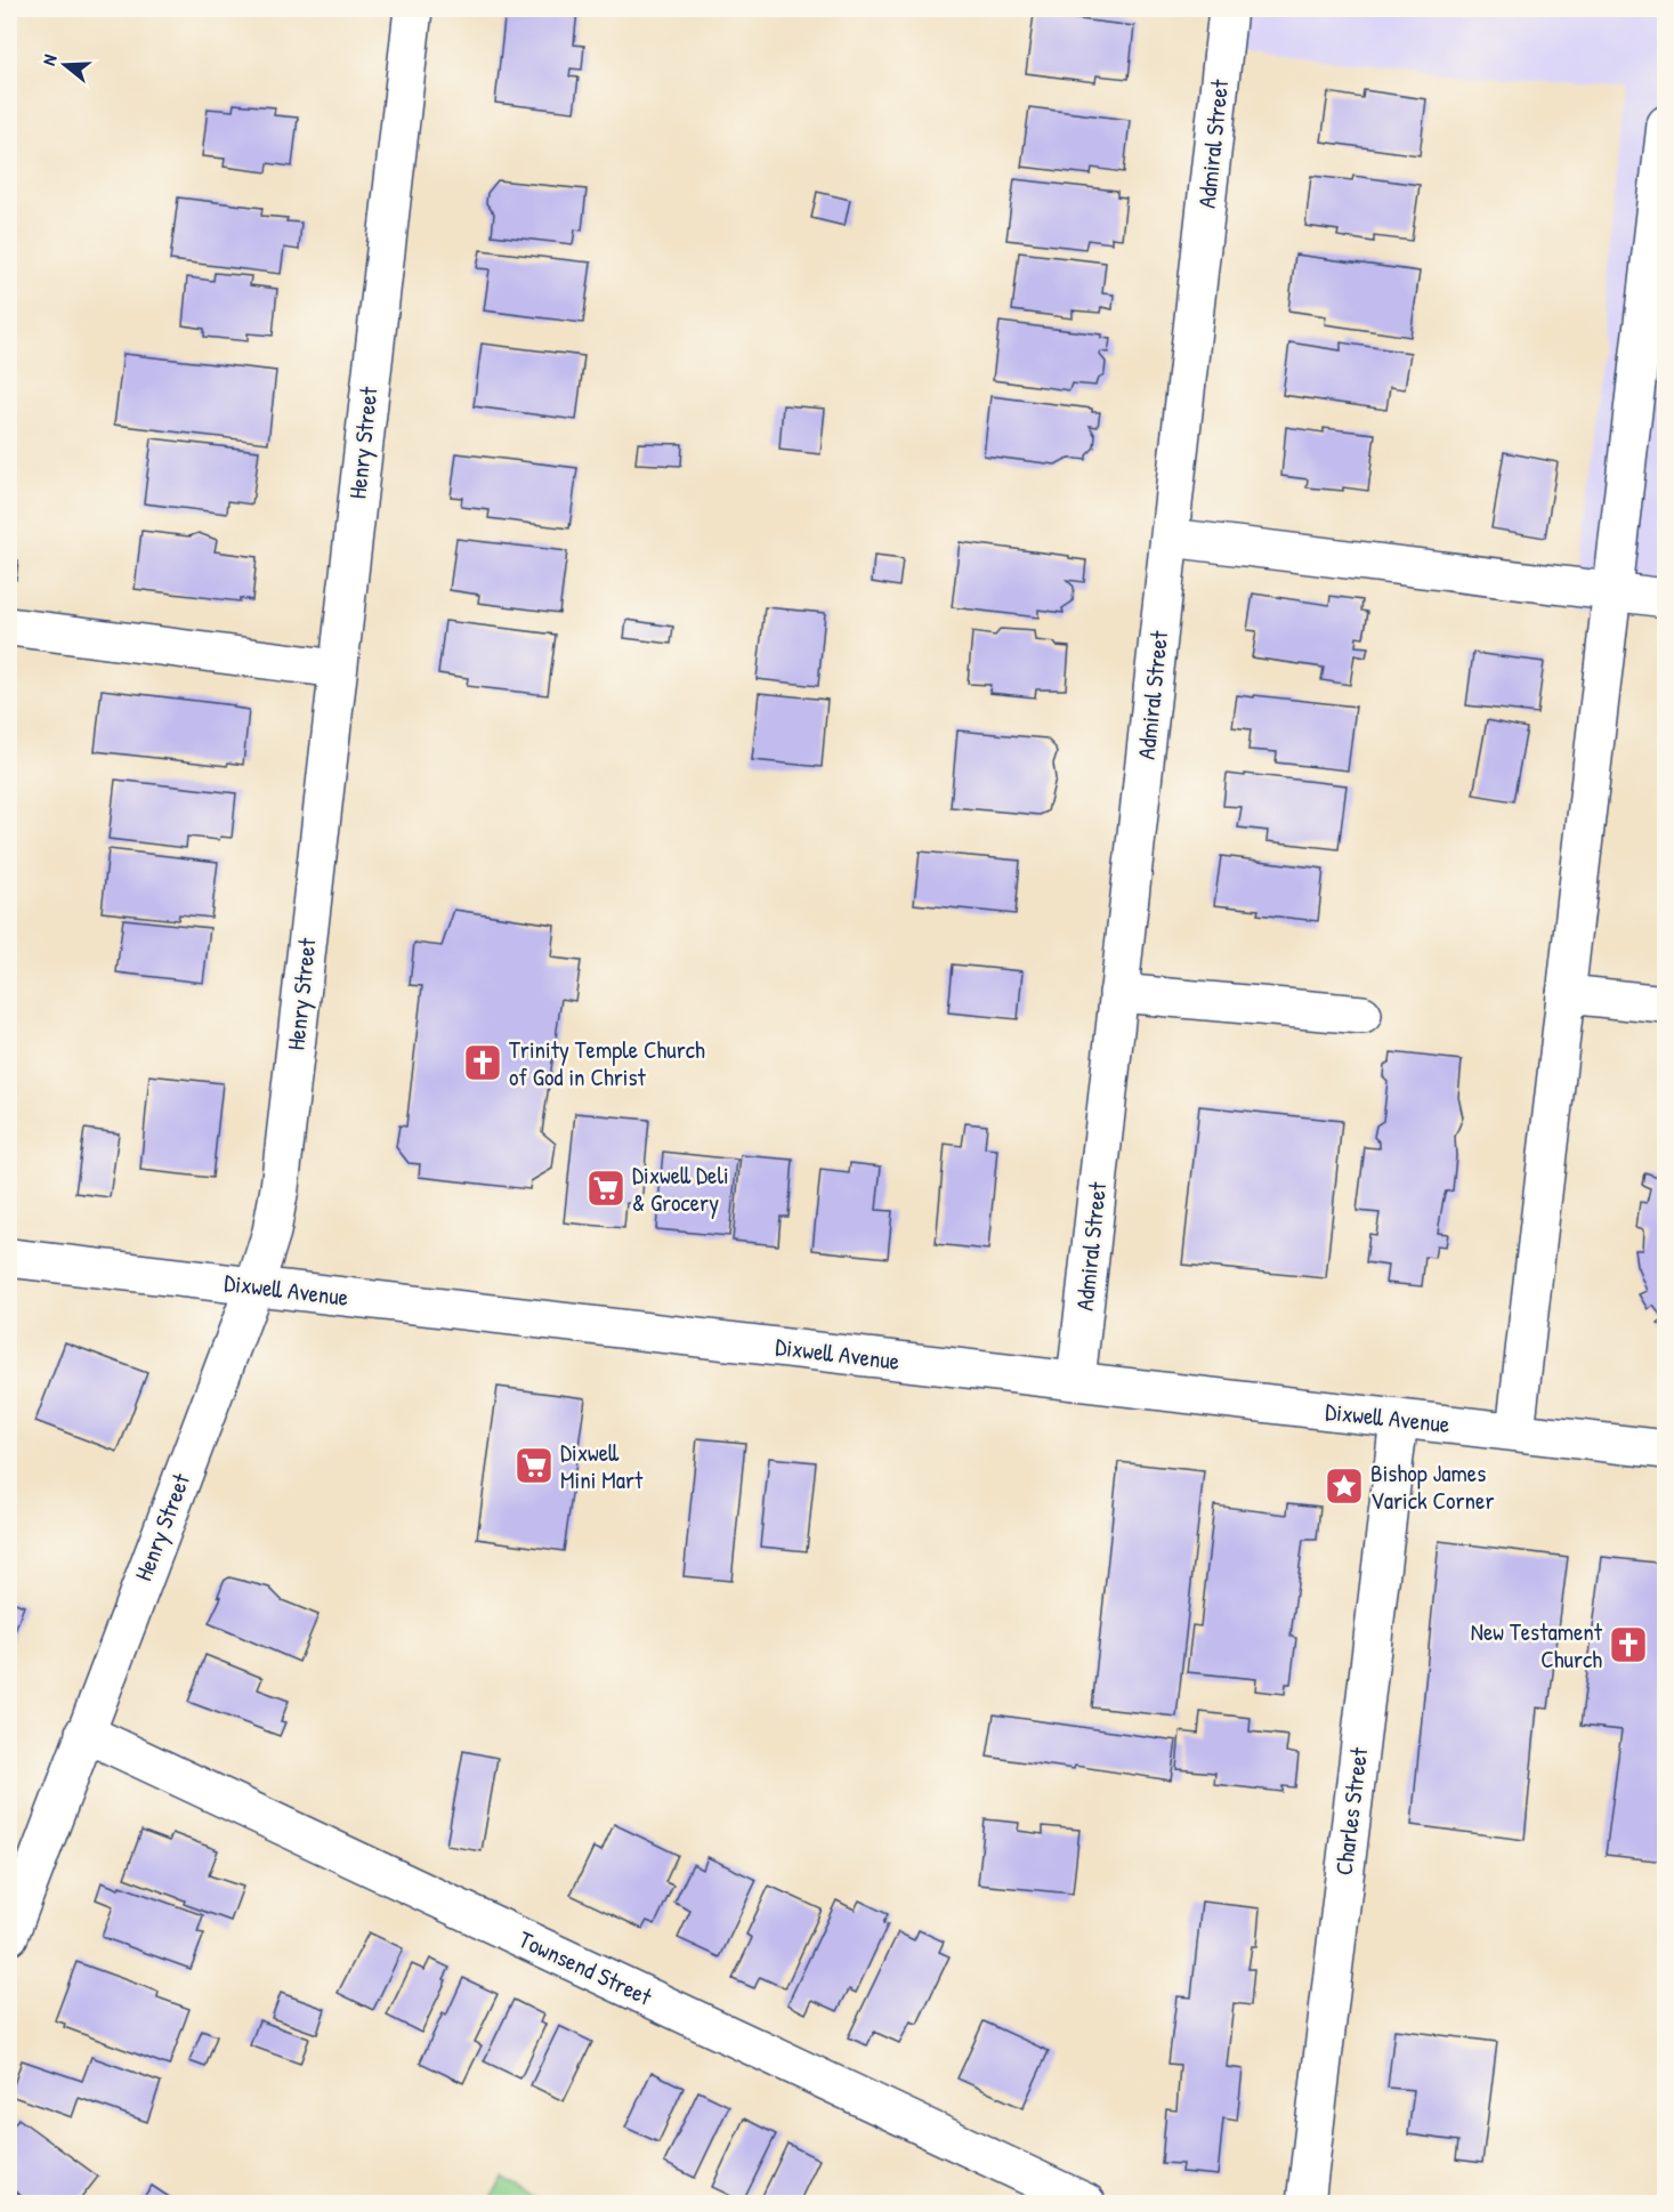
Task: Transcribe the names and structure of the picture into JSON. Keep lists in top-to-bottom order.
{
  "streets": {
    "street": [
      "Admiral Street",
      "Henry Street",
      "Dixwell Avenue",
      "Charles Street",
      "Townsend Street"
    ]
  },
  "crossings": [
    ["Admiral Street", "Dixwell Avenue"],
    ["Henry Street", "Dixwell Avenue"],
    ["Henry Street", "Townsend Street"],
    ["Dixwell Avenue", "Charles Street"]
  ],
  "places": {
    "church": ["Trinity Temple Church of God in Christ", "New Testament Church"],
    "supermarket": ["Dixwell Deli & Grocery", "Dixwell Mini Mart"],
    "place": ["Bishop James Varick Corner"]
  },
  "north": "left"
}
